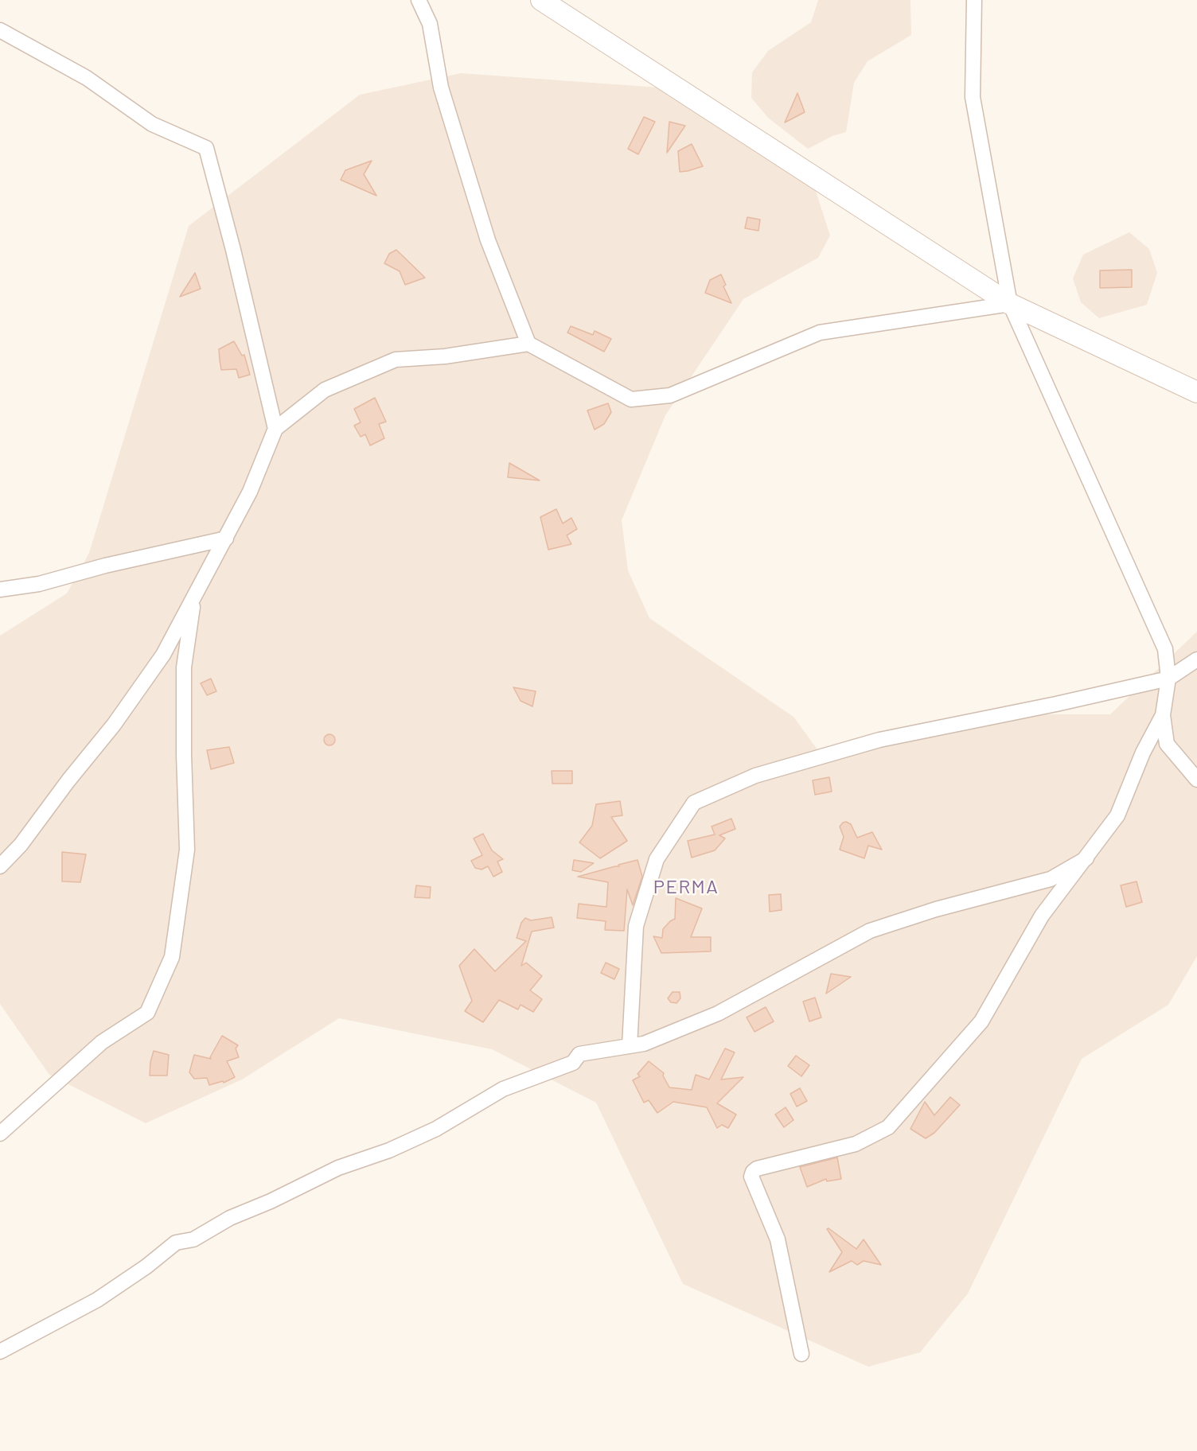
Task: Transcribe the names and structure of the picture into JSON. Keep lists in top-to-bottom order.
{
  "districts": ["PERMA"]
}
